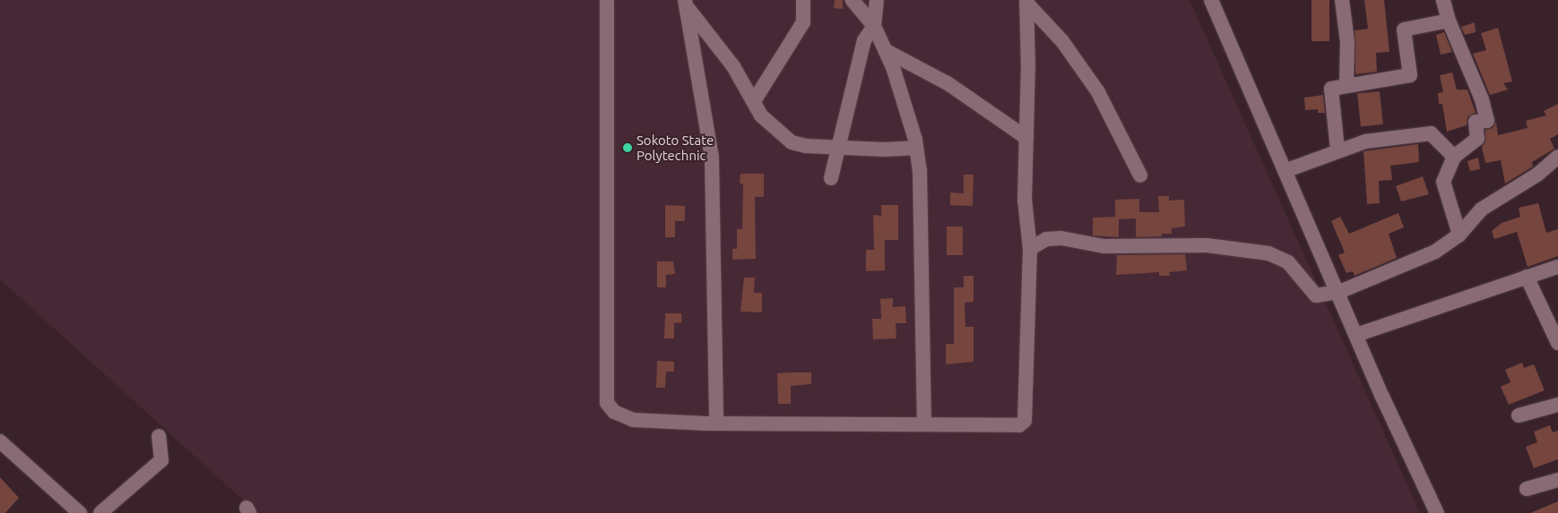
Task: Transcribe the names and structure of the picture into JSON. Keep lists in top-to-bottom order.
{
  "places": ["Sokoto State Polytechnic"]
}
